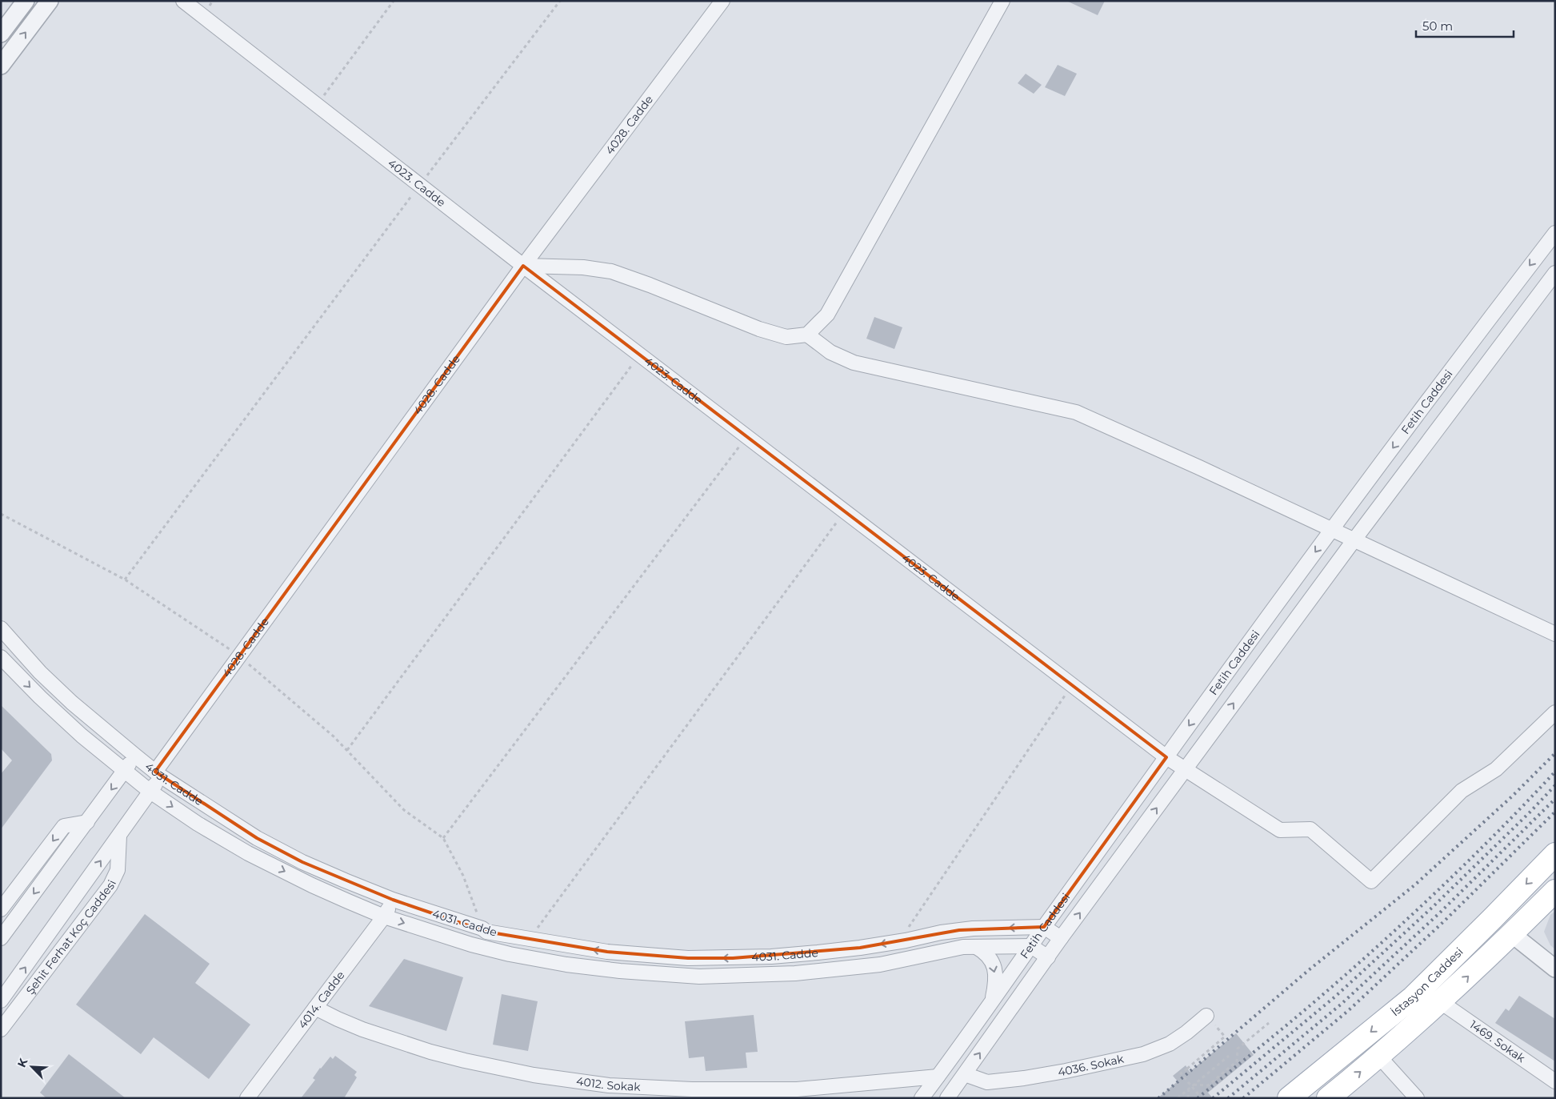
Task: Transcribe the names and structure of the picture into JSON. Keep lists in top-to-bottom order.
{
  "streets": {
    "main road": ["İstasyon Caddesi"],
    "street": [
      "4028. Cadde",
      "4023. Cadde",
      "Fetih Caddesi",
      "4031. Cadde",
      "Şehit Ferhat Koç Caddesi",
      "4014. Cadde",
      "1469. Sokak",
      "4036. Sokak",
      "4012. Sokak"
    ]
  },
  "crossings": [
    ["4028. Cadde", "4023. Cadde"],
    ["4028. Cadde", "4031. Cadde"],
    ["4028. Cadde", "Şehit Ferhat Koç Caddesi"],
    ["4023. Cadde", "Fetih Caddesi"],
    ["Fetih Caddesi", "4031. Cadde"],
    ["Fetih Caddesi", "4036. Sokak"],
    ["Fetih Caddesi", "4012. Sokak"],
    ["4031. Cadde", "Şehit Ferhat Koç Caddesi"],
    ["4031. Cadde", "4014. Cadde"],
    ["4014. Cadde", "4012. Sokak"]
  ],
  "scale_bar": "50 m",
  "north": "top left"
}
